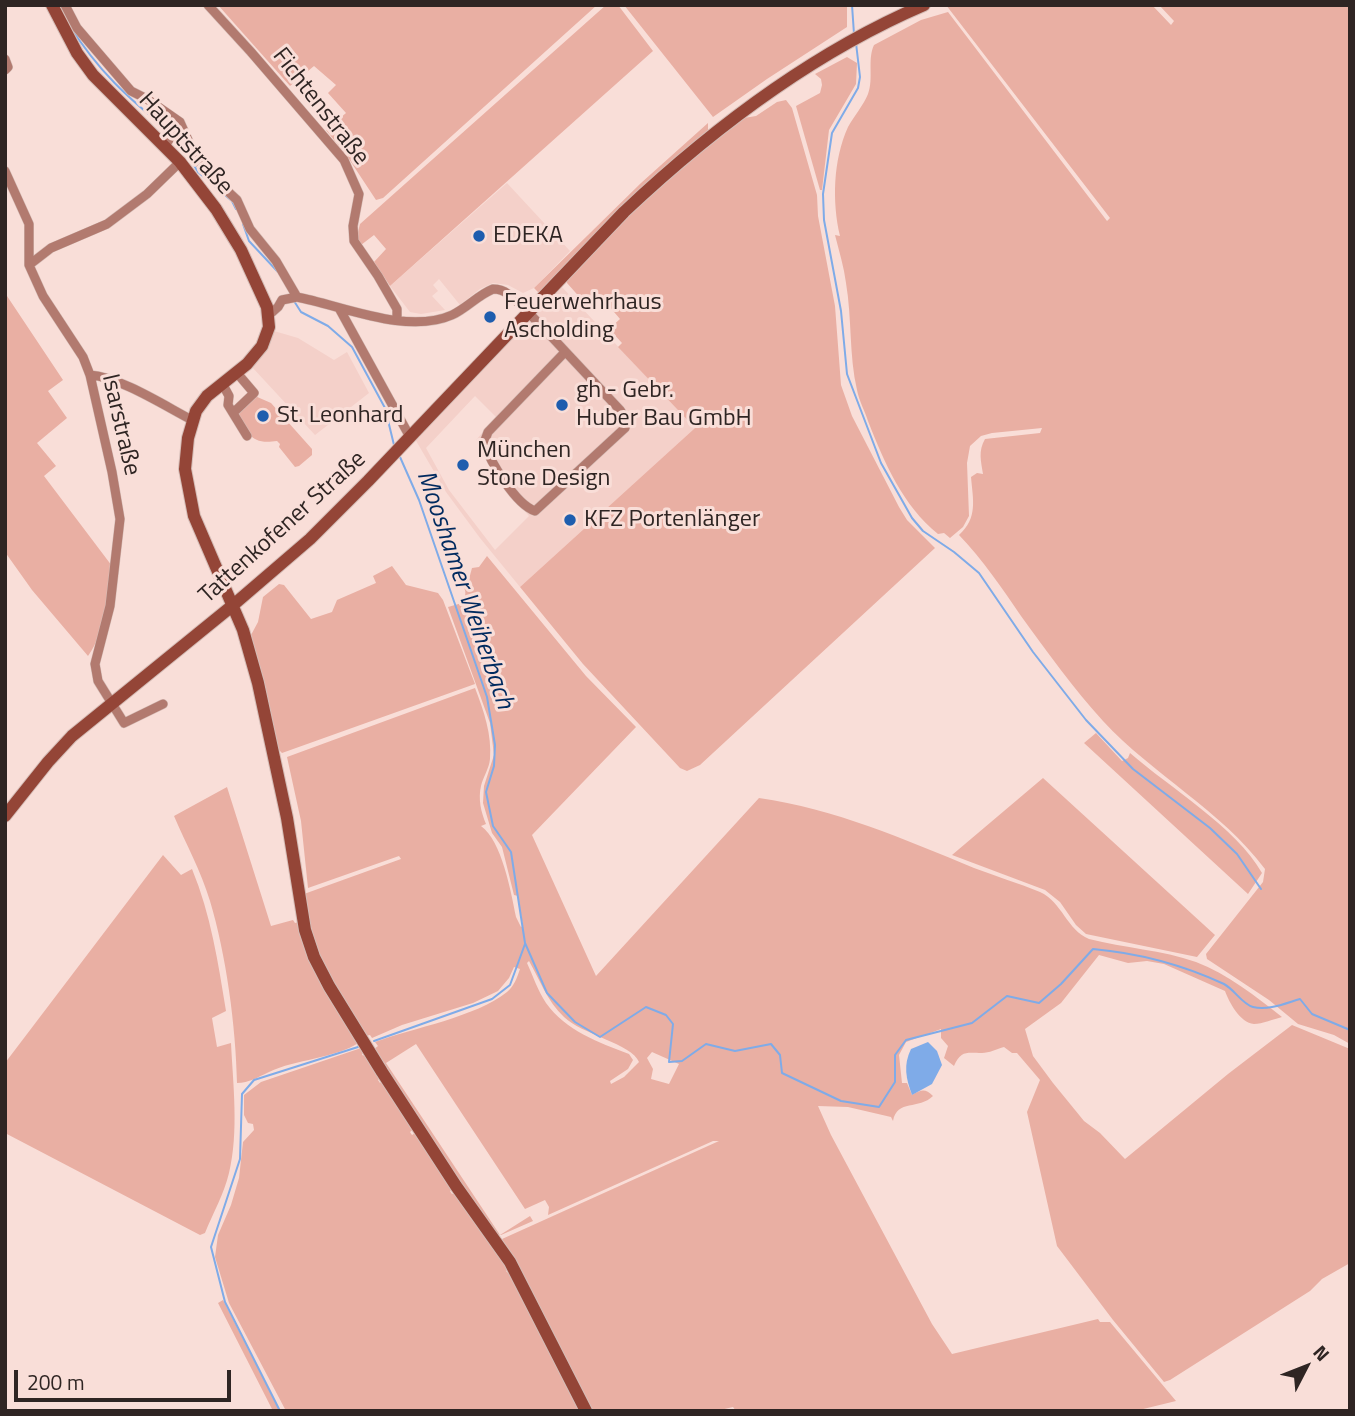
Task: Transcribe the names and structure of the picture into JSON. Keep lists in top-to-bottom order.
{
  "streets": {
    "main road": ["Hauptstraße", "Tattenkofener Straße"],
    "street": ["Fichtenstraße", "Isarstraße"]
  },
  "crossings": [
    ["Isarstraße", "Tattenkofener Straße"]
  ],
  "water": ["Mooshamer Weiherbach"],
  "places": [
    "EDEKA",
    "Feuerwehrhaus Ascholding",
    "gh - Gebr. Huber Bau GmbH",
    "St. Leonhard",
    "München Stone Design",
    "KFZ Portenlänger"
  ],
  "scale_bar": "200 m",
  "north": "top right"
}
